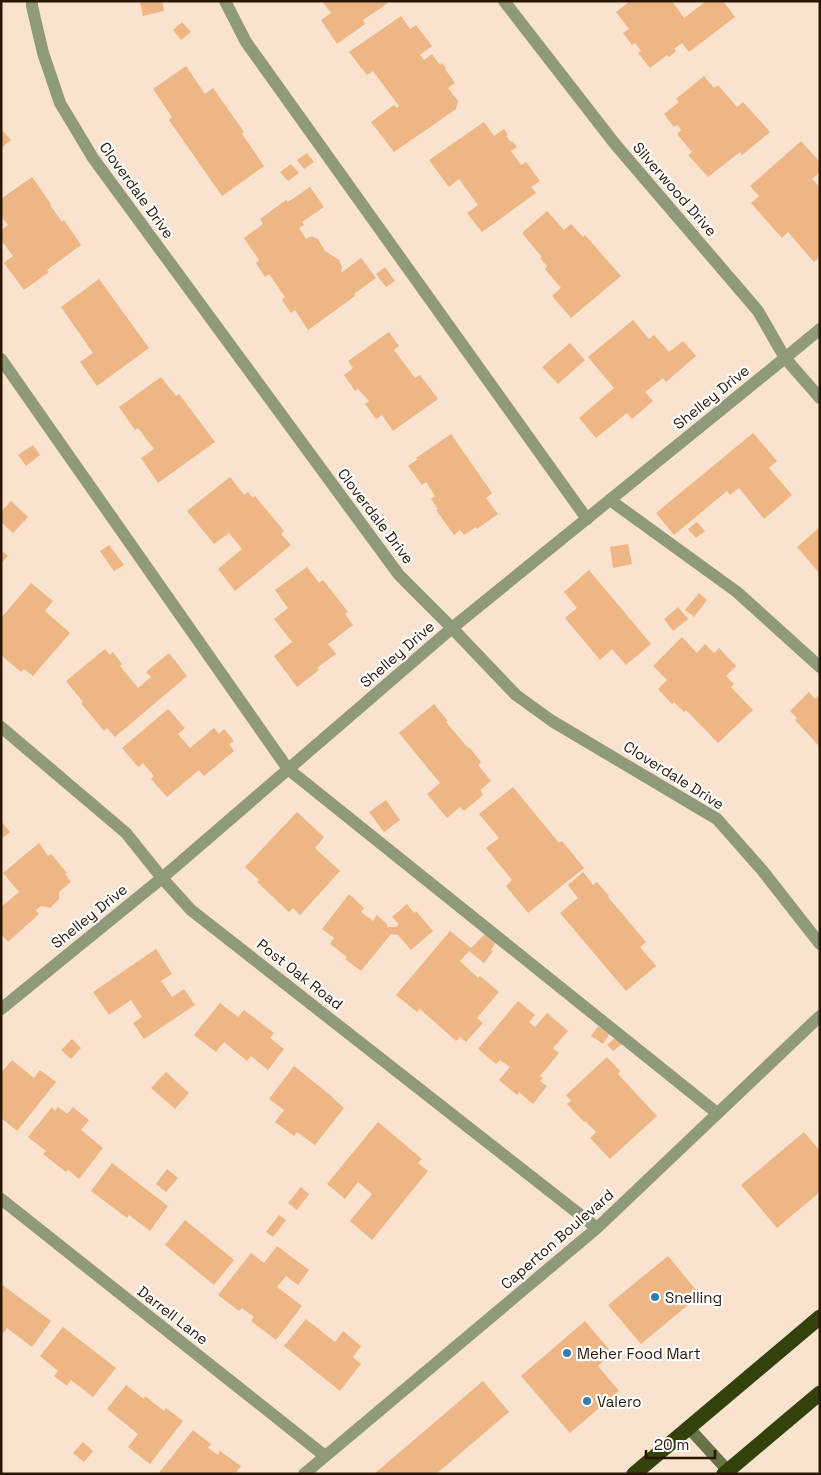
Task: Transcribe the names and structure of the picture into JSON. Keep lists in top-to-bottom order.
{
  "streets": {
    "street": [
      "Silverwood Drive",
      "Cloverdale Drive",
      "Shelley Drive",
      "Post Oak Road",
      "Caperton Boulevard",
      "Darrell Lane"
    ]
  },
  "crossings": [
    ["Silverwood Drive", "Shelley Drive"],
    ["Cloverdale Drive", "Shelley Drive"],
    ["Shelley Drive", "Post Oak Road"],
    ["Post Oak Road", "Caperton Boulevard"],
    ["Caperton Boulevard", "Darrell Lane"]
  ],
  "places": ["Snelling", "Meher Food Mart", "Valero"],
  "scale_bar": "20 m"
}
